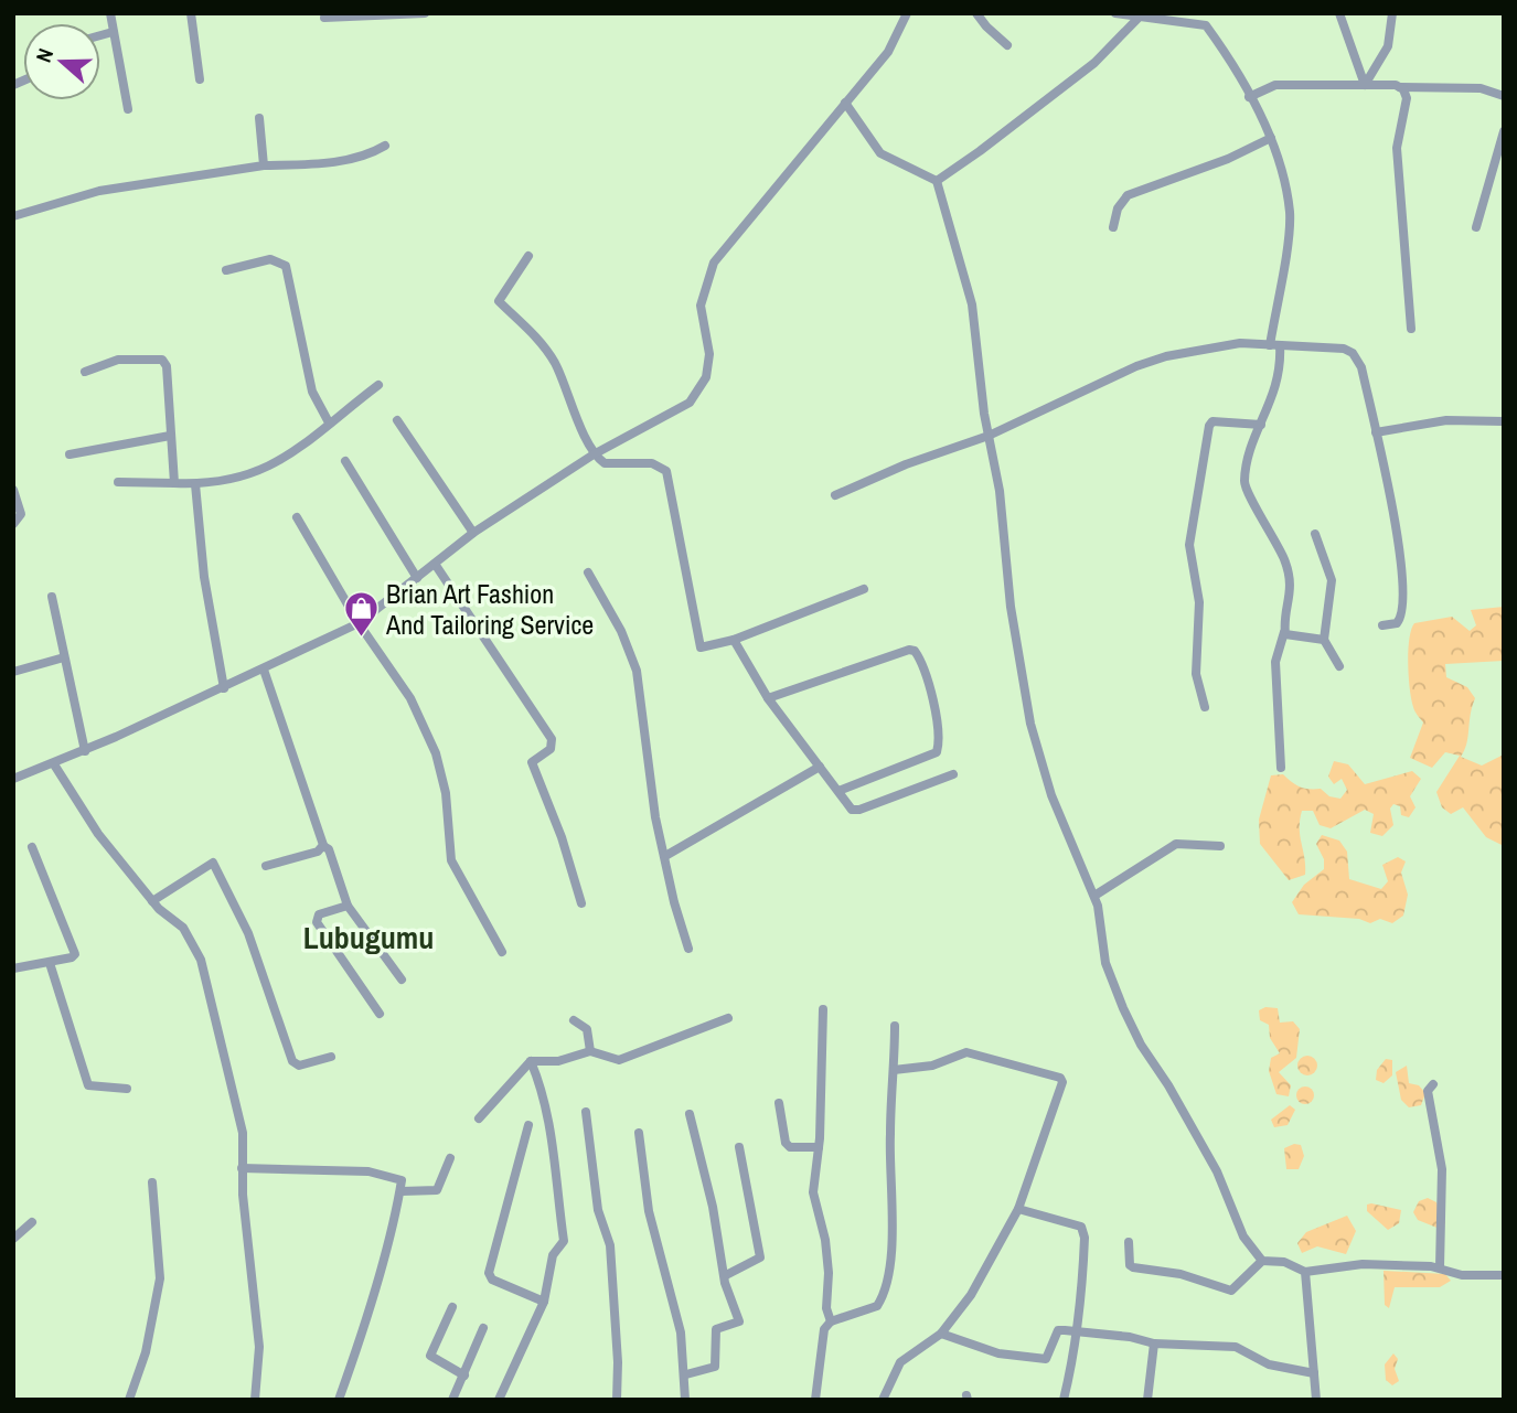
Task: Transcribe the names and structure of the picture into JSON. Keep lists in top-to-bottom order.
{
  "districts": ["Lubugumu"],
  "places": {
    "shop": ["Brian Art Fashion And Tailoring Service"]
  },
  "north": "left"
}
